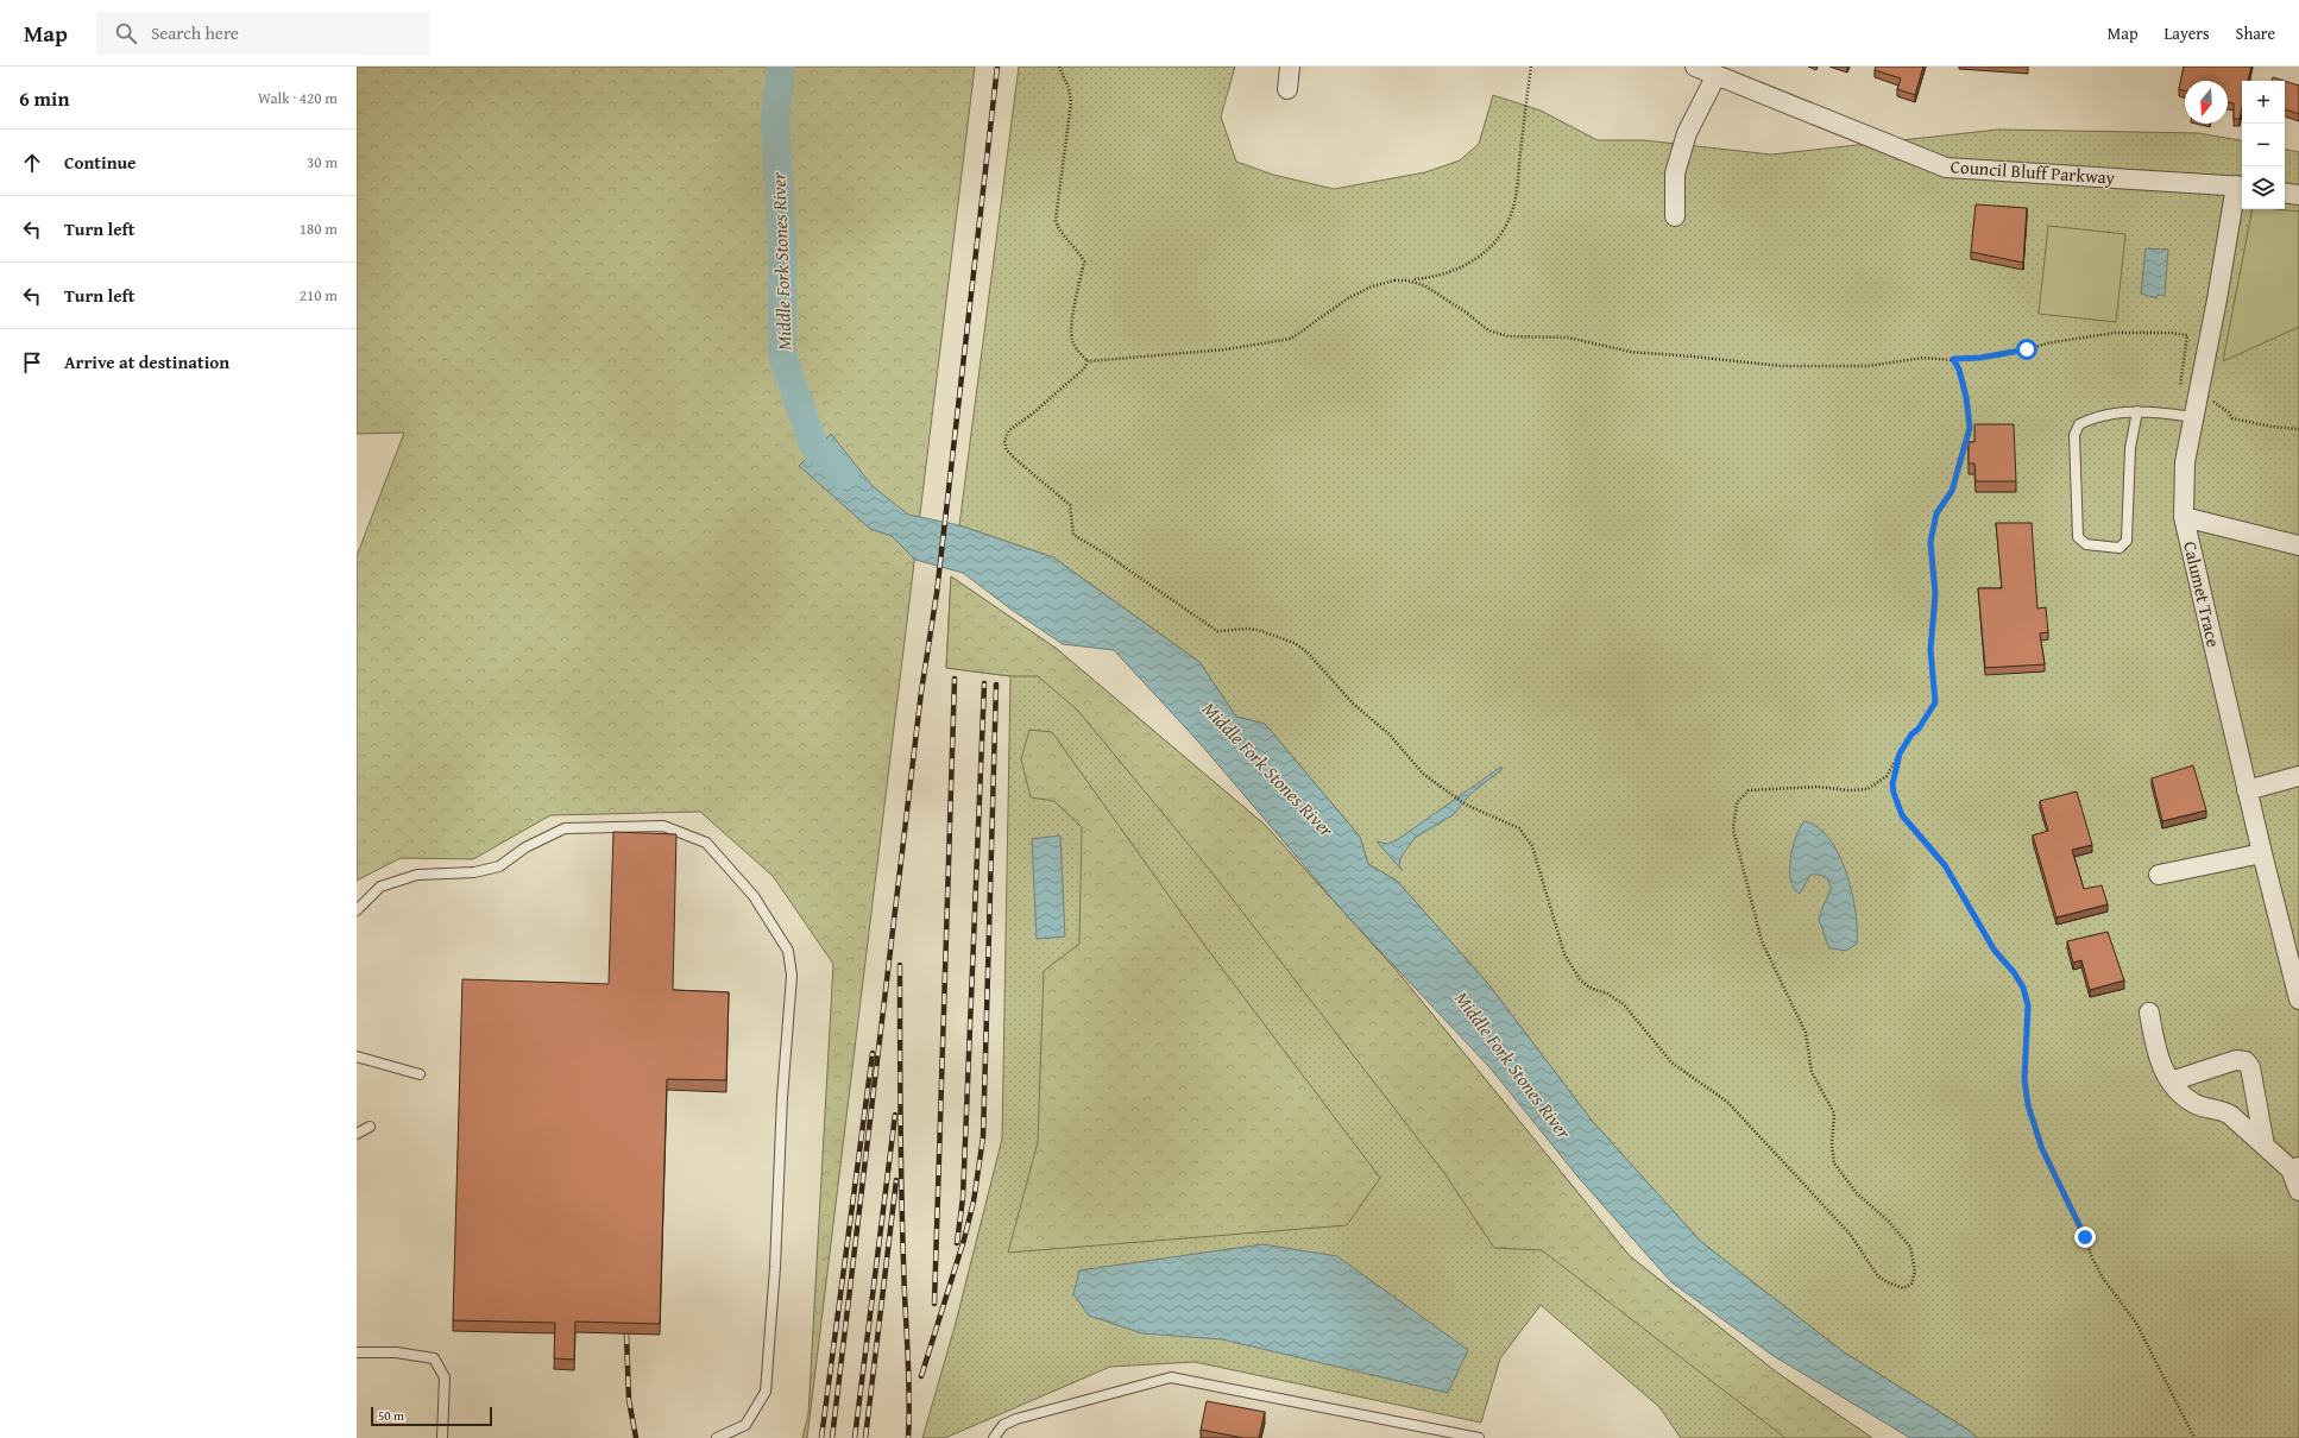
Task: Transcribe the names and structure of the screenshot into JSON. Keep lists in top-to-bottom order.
{
  "streets": {
    "street": ["Council Bluff Parkway", "Calumet Trace"]
  },
  "crossings": [
    ["Council Bluff Parkway", "Calumet Trace"]
  ],
  "water": ["Middle Fork Stones River"],
  "scale_bar": "50 m",
  "north": "bottom",
  "page": {
    "header": "Map",
    "search": "Search here",
    "nav": ["Map", "Layers", "Share"],
    "heading": ["6 min", "Walk · 420 m"],
    "map_buttons": ["+", "−"],
    "list": [
      ["Continue", "30 m"],
      ["Turn left", "180 m"],
      ["Turn left", "210 m"],
      "Arrive at destination"
    ],
    "scale": "50 m"
  }
}
